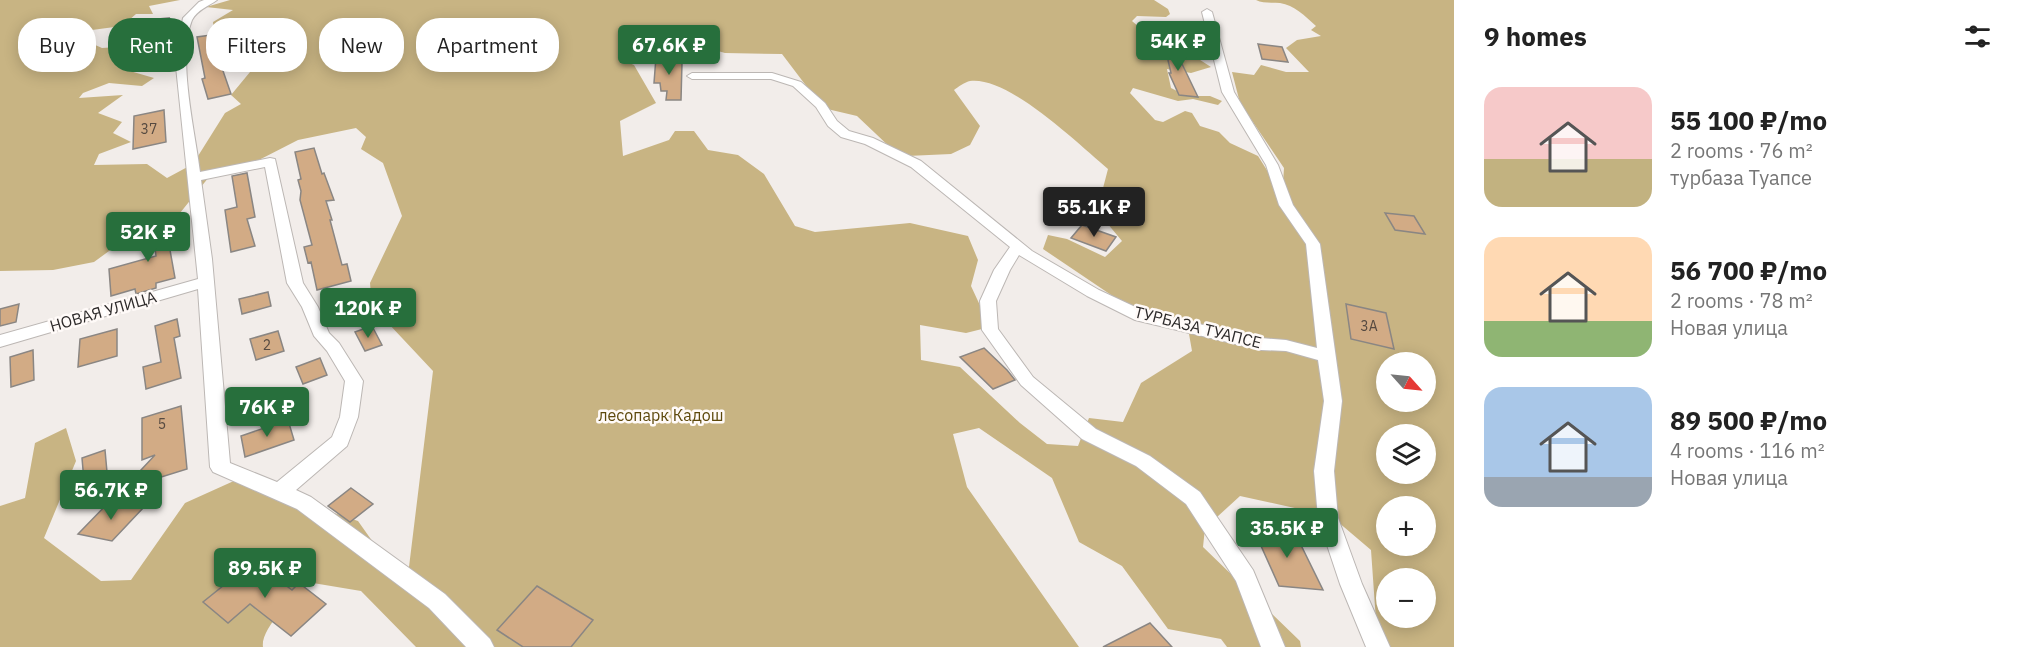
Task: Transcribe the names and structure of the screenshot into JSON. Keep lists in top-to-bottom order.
{
  "streets": {
    "street": ["НОВАЯ УЛИЦА", "ТУРБАЗА ТУАПСЕ"]
  },
  "parks": ["лесопарк Кадош"],
  "house_numbers": [
    "37",
    "3А",
    "2",
    "5"
  ],
  "north": "bottom right",
  "page": {
    "heading": "9 homes",
    "chip": [
      "Buy",
      "Rent",
      "Filters",
      "New",
      "Apartment"
    ],
    "price": [
      "54K ₽",
      "67.6K ₽",
      "55.1K ₽",
      "52K ₽",
      "120K ₽",
      "76K ₽",
      "56.7K ₽",
      "35.5K ₽",
      "89.5K ₽"
    ],
    "list": [
      {
        "name": "55 100 ₽/mo",
        "note": "2 rooms · 76 m² · турбаза Туапсе"
      },
      {
        "name": "56 700 ₽/mo",
        "note": "2 rooms · 78 m² · Новая улица"
      },
      {
        "name": "89 500 ₽/mo",
        "note": "4 rooms · 116 m² · Новая улица"
      }
    ],
    "map_buttons": ["+", "−"]
  }
}
